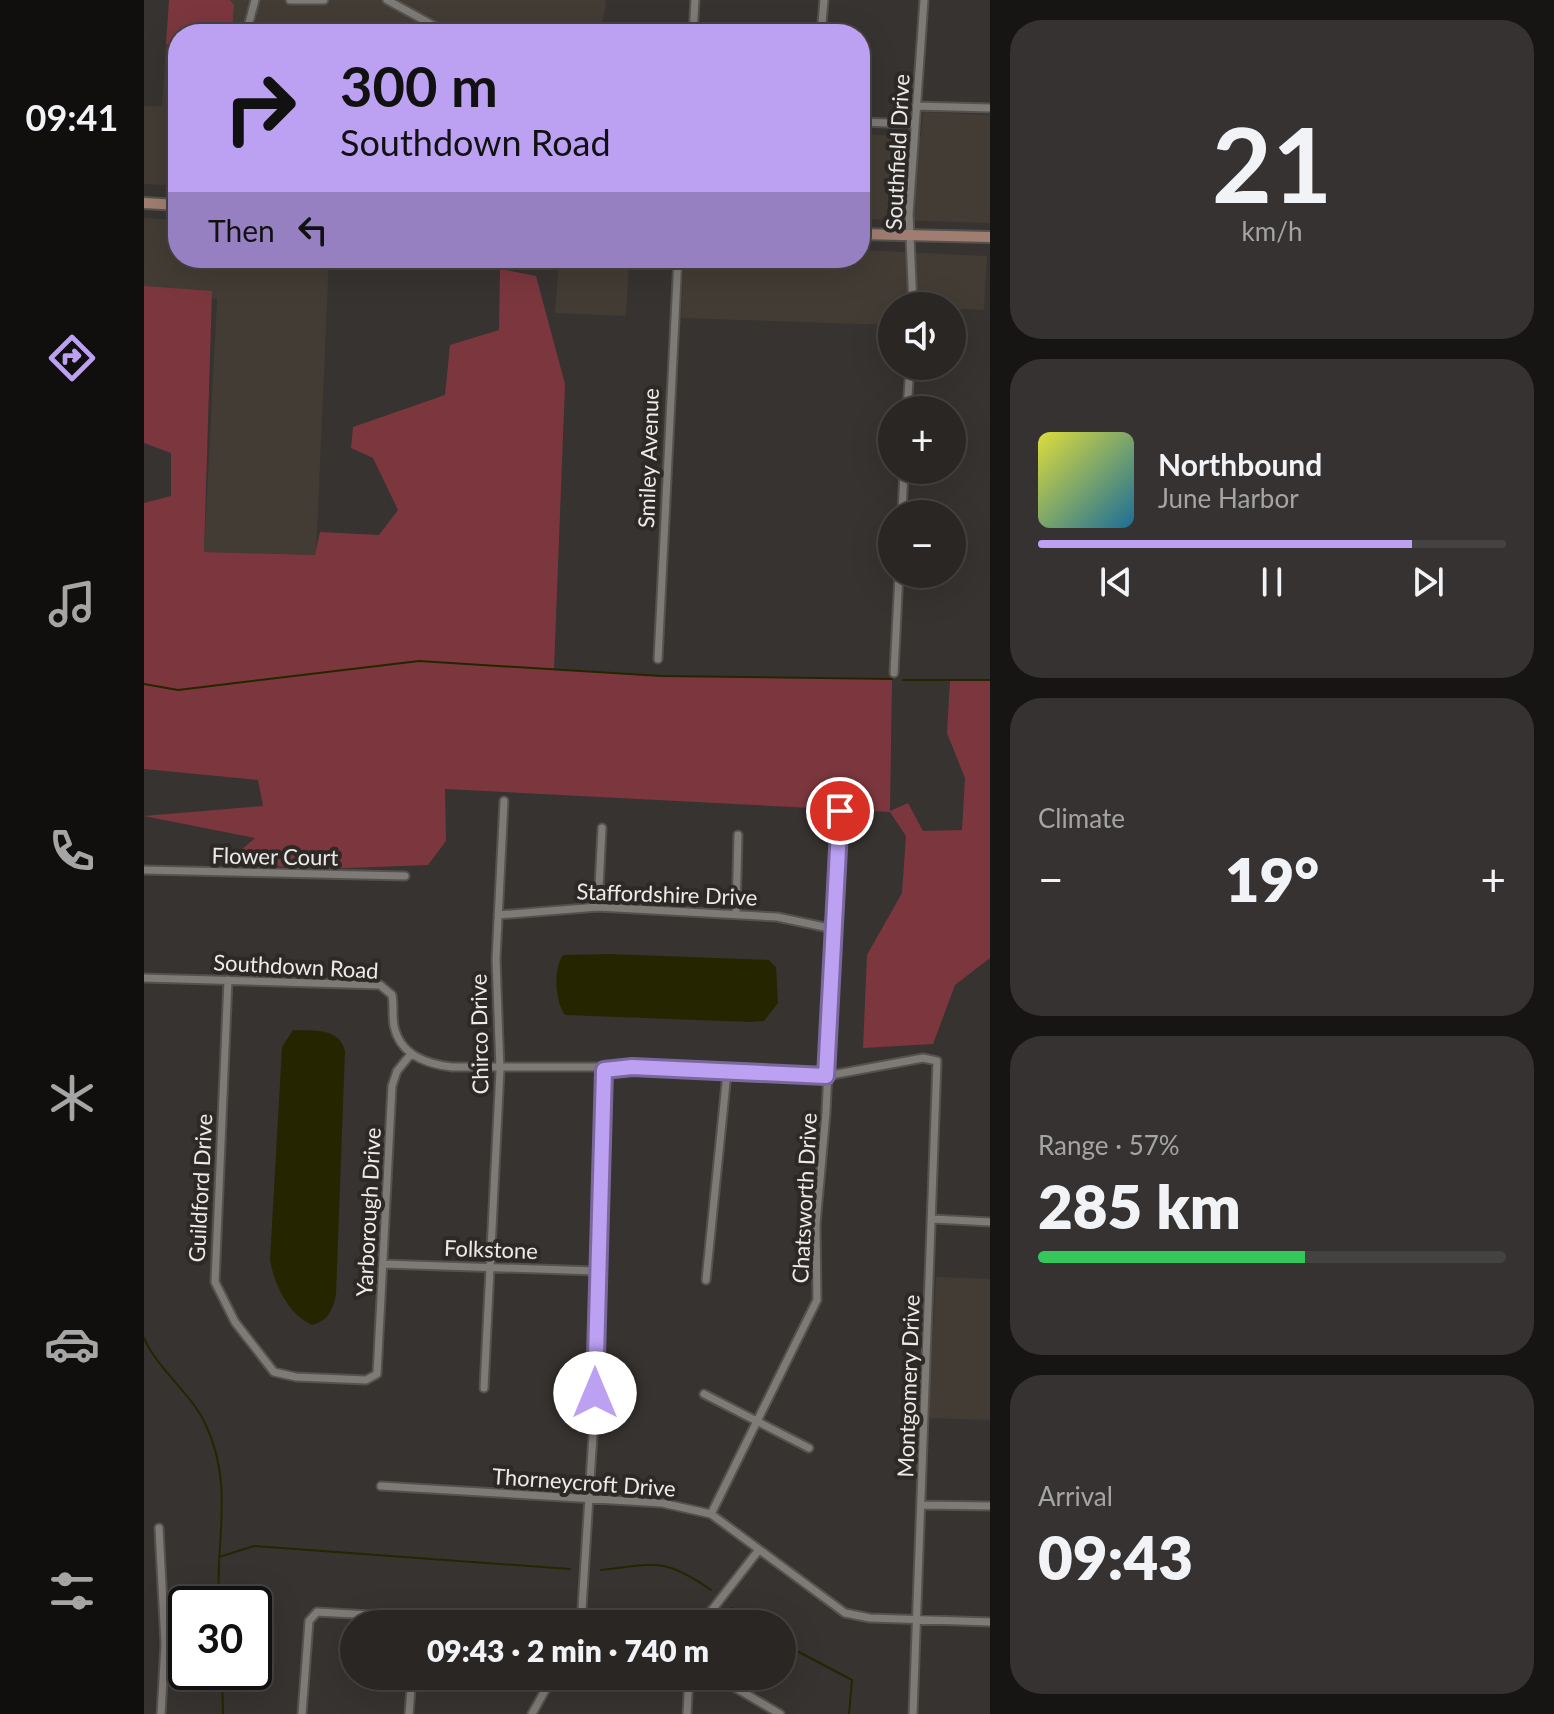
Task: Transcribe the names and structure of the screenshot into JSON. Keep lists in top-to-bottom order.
{
  "streets": {
    "street": [
      "Southfield Drive",
      "Smiley Avenue",
      "Flower Court",
      "Staffordshire Drive",
      "Southdown Road",
      "Chirco Drive",
      "Guildford Drive",
      "Chatsworth Drive",
      "Yarborough Drive",
      "Folkstone",
      "Montgomery Drive",
      "Thorneycroft Drive"
    ]
  },
  "crossings": [
    ["Staffordshire Drive", "Chirco Drive"],
    ["Staffordshire Drive", "Chatsworth Drive"],
    ["Southdown Road", "Guildford Drive"],
    ["Southdown Road", "Yarborough Drive"],
    ["Chirco Drive", "Folkstone"],
    ["Guildford Drive", "Yarborough Drive"],
    ["Chatsworth Drive", "Montgomery Drive"],
    ["Chatsworth Drive", "Thorneycroft Drive"],
    ["Yarborough Drive", "Folkstone"],
    ["Montgomery Drive", "Thorneycroft Drive"]
  ],
  "page": {
    "tabs": "09:41",
    "tile": [
      ["21", "km/h"],
      "Climate",
      ["Range · 57%", "285 km"],
      ["Arrival", "09:43"]
    ],
    "turn": ["300 m", "Southdown Road"],
    "then": "Then",
    "map_buttons": ["+", "−"],
    "song": ["Northbound", "June Harbor"],
    "heat": ["−", "19°", "+"],
    "limit": "30",
    "trip": "09:43 · 2 min · 740 m"
  }
}
